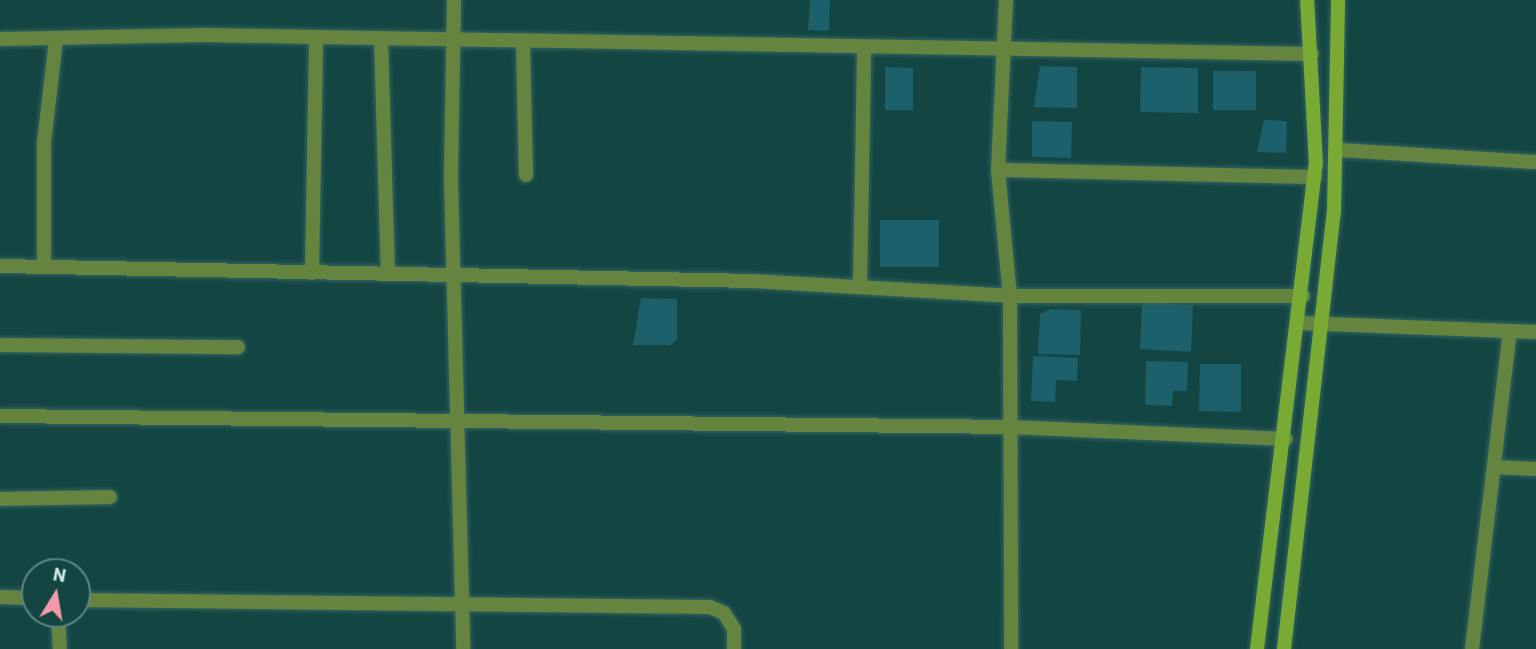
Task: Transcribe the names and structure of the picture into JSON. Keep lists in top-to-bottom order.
{
  "north": "top"
}
